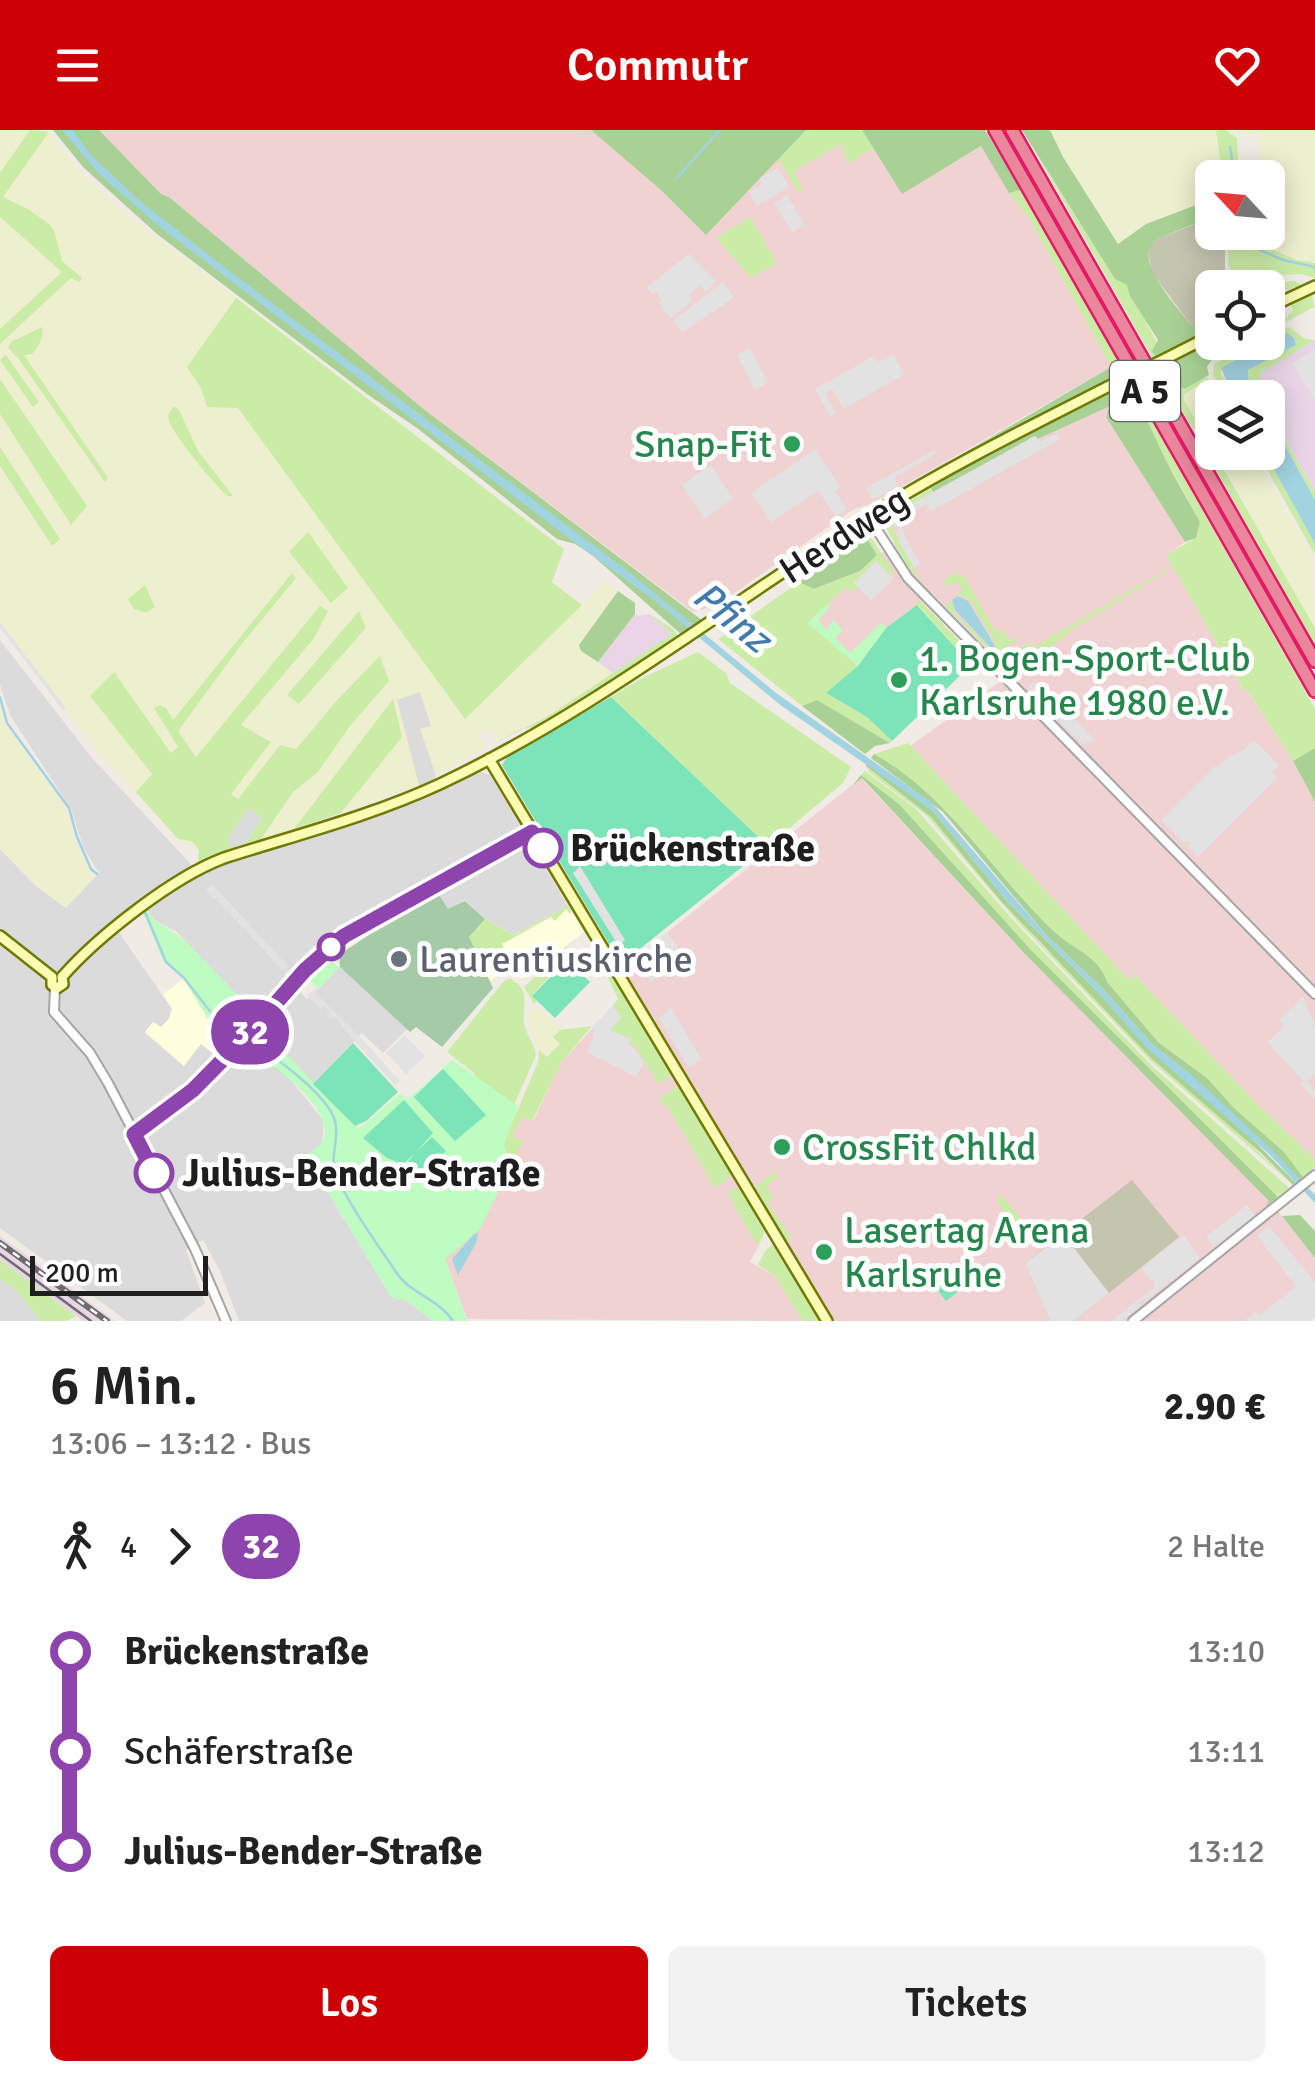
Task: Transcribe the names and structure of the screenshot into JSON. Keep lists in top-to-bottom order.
{
  "streets": {
    "highway": ["A 5"],
    "main road": ["Herdweg"]
  },
  "water": ["Pfinz"],
  "places": [
    "Snap-Fit",
    "1. Bogen-Sport-Club Karlsruhe 1980 e.V.",
    "Brückenstraße",
    "Laurentiuskirche",
    "CrossFit Chlkd",
    "Julius-Bender-Straße",
    "Lasertag Arena Karlsruhe"
  ],
  "lines": ["bus line 32"],
  "scale_bar": "200 m",
  "north": "top left",
  "page": {
    "header": "Commutr",
    "on_map": "32",
    "scale": "200 m",
    "heading": ["6 Min.", "13:06 – 13:12 · Bus", "2.90 €"],
    "legs": ["4", "32", "2 Halte"],
    "list": [
      {
        "name": "Brückenstraße",
        "value": "13:10"
      },
      {
        "name": "Schäferstraße",
        "value": "13:11"
      },
      {
        "name": "Julius-Bender-Straße",
        "value": "13:12"
      }
    ],
    "buttons": ["Los", "Tickets"]
  }
}
